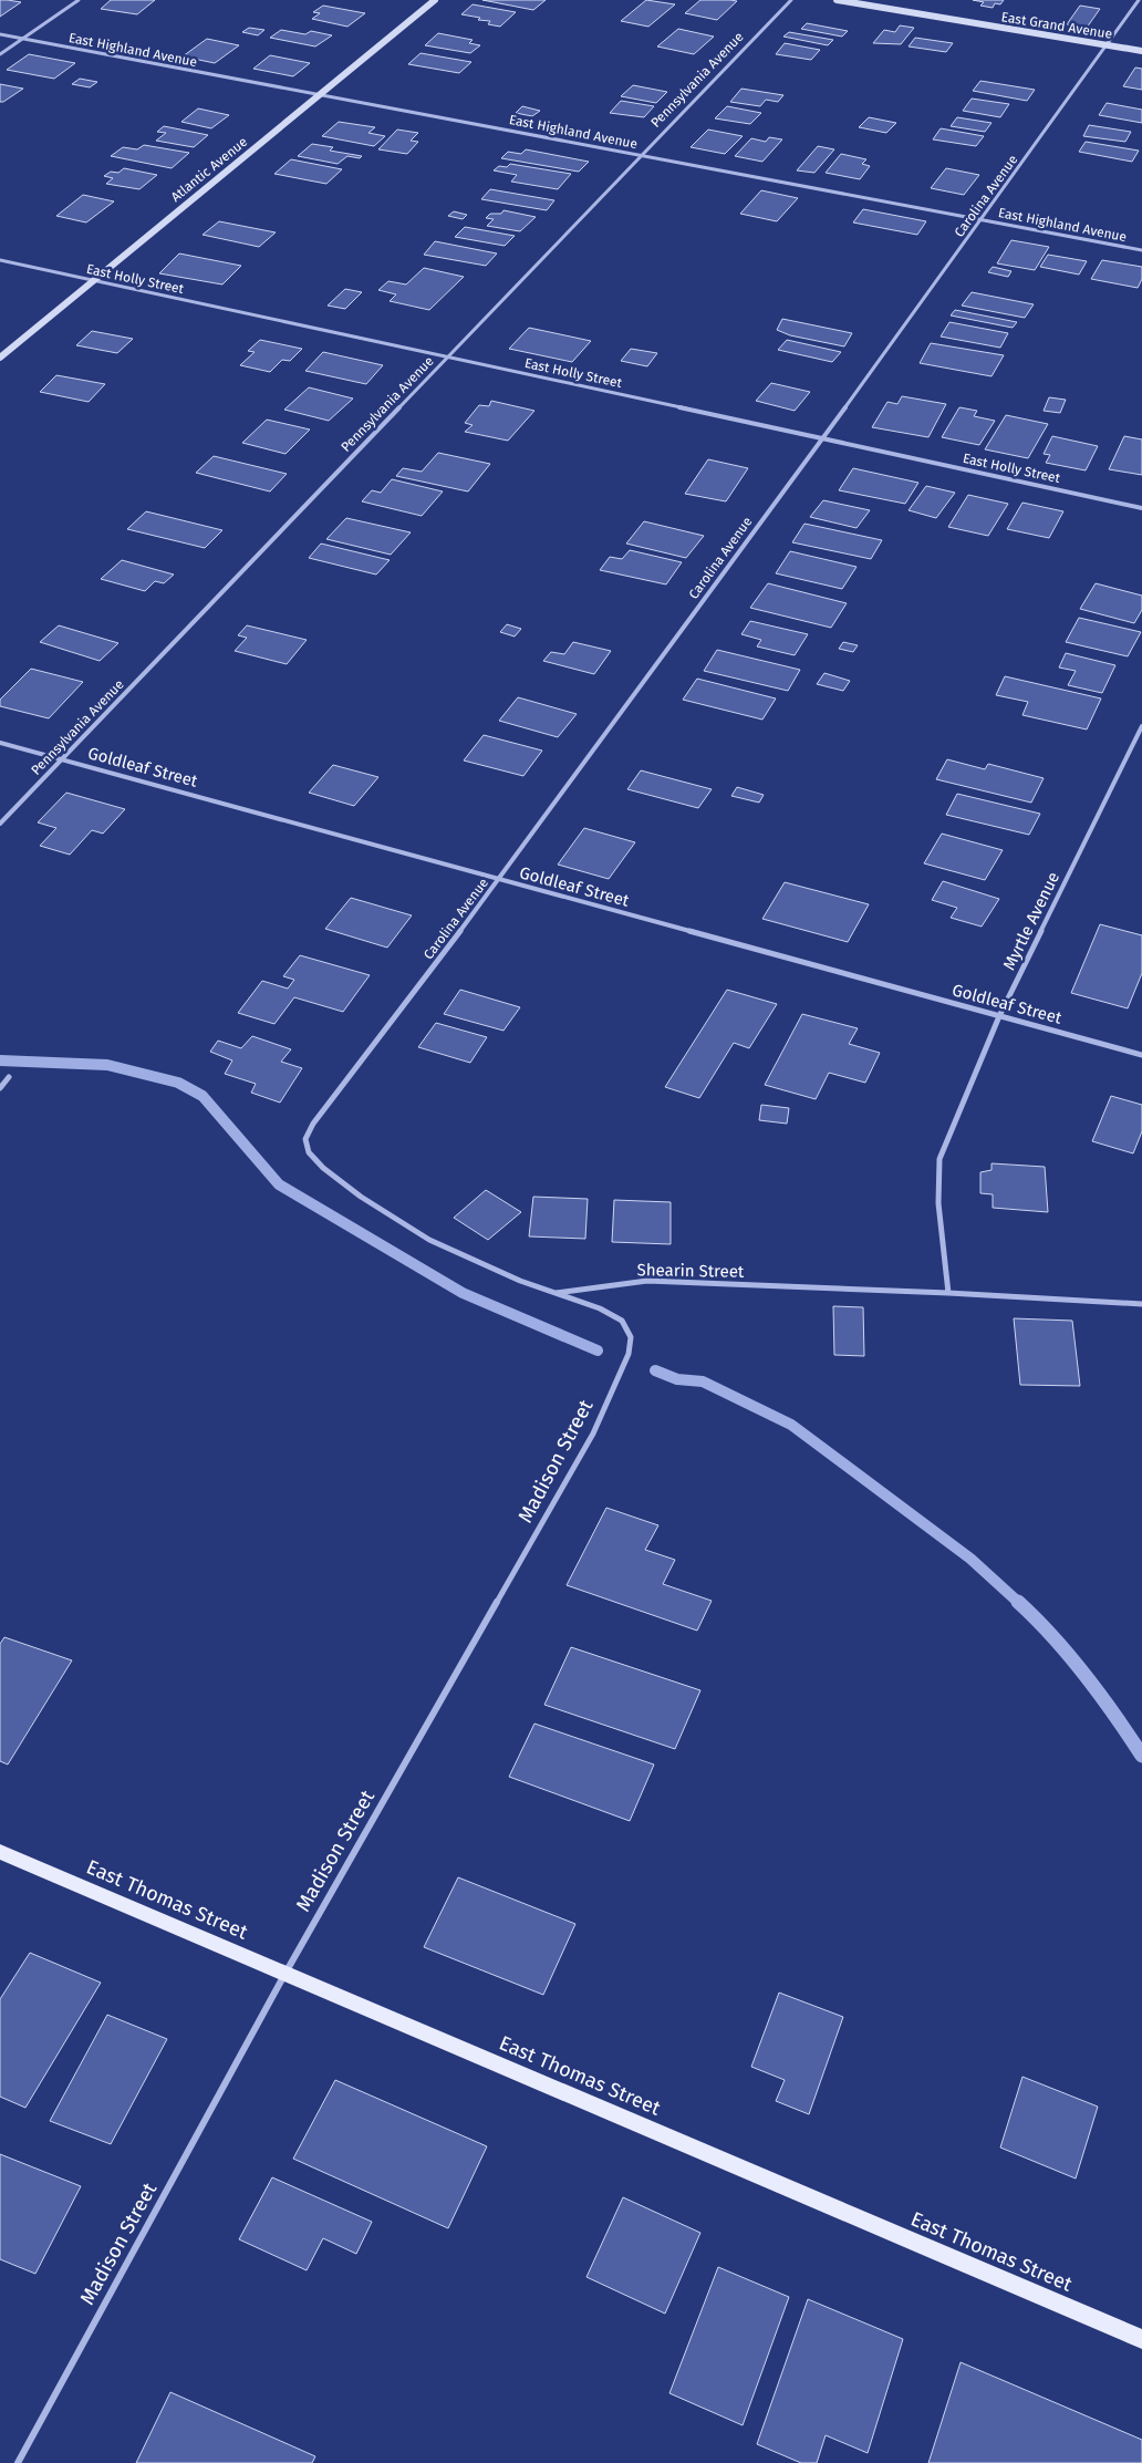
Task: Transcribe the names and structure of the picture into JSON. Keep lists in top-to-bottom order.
{
  "streets": {
    "main road": ["East Grand Avenue", "Atlantic Avenue", "East Thomas Street"],
    "street": [
      "East Highland Avenue",
      "Pennsylvania Avenue",
      "Carolina Avenue",
      "East Holly Street",
      "Goldleaf Street",
      "Myrtle Avenue",
      "Shearin Street",
      "Madison Street"
    ]
  },
  "crossings": [
    ["East Grand Avenue", "Carolina Avenue"],
    ["East Highland Avenue", "Pennsylvania Avenue"],
    ["East Highland Avenue", "Atlantic Avenue"],
    ["East Highland Avenue", "Carolina Avenue"],
    ["Pennsylvania Avenue", "East Holly Street"],
    ["Pennsylvania Avenue", "Goldleaf Street"],
    ["Atlantic Avenue", "East Holly Street"],
    ["Carolina Avenue", "East Holly Street"],
    ["Carolina Avenue", "Goldleaf Street"],
    ["Carolina Avenue", "Shearin Street"],
    ["Goldleaf Street", "Myrtle Avenue"],
    ["Myrtle Avenue", "Shearin Street"],
    ["Shearin Street", "Madison Street"],
    ["Madison Street", "East Thomas Street"]
  ]
}
